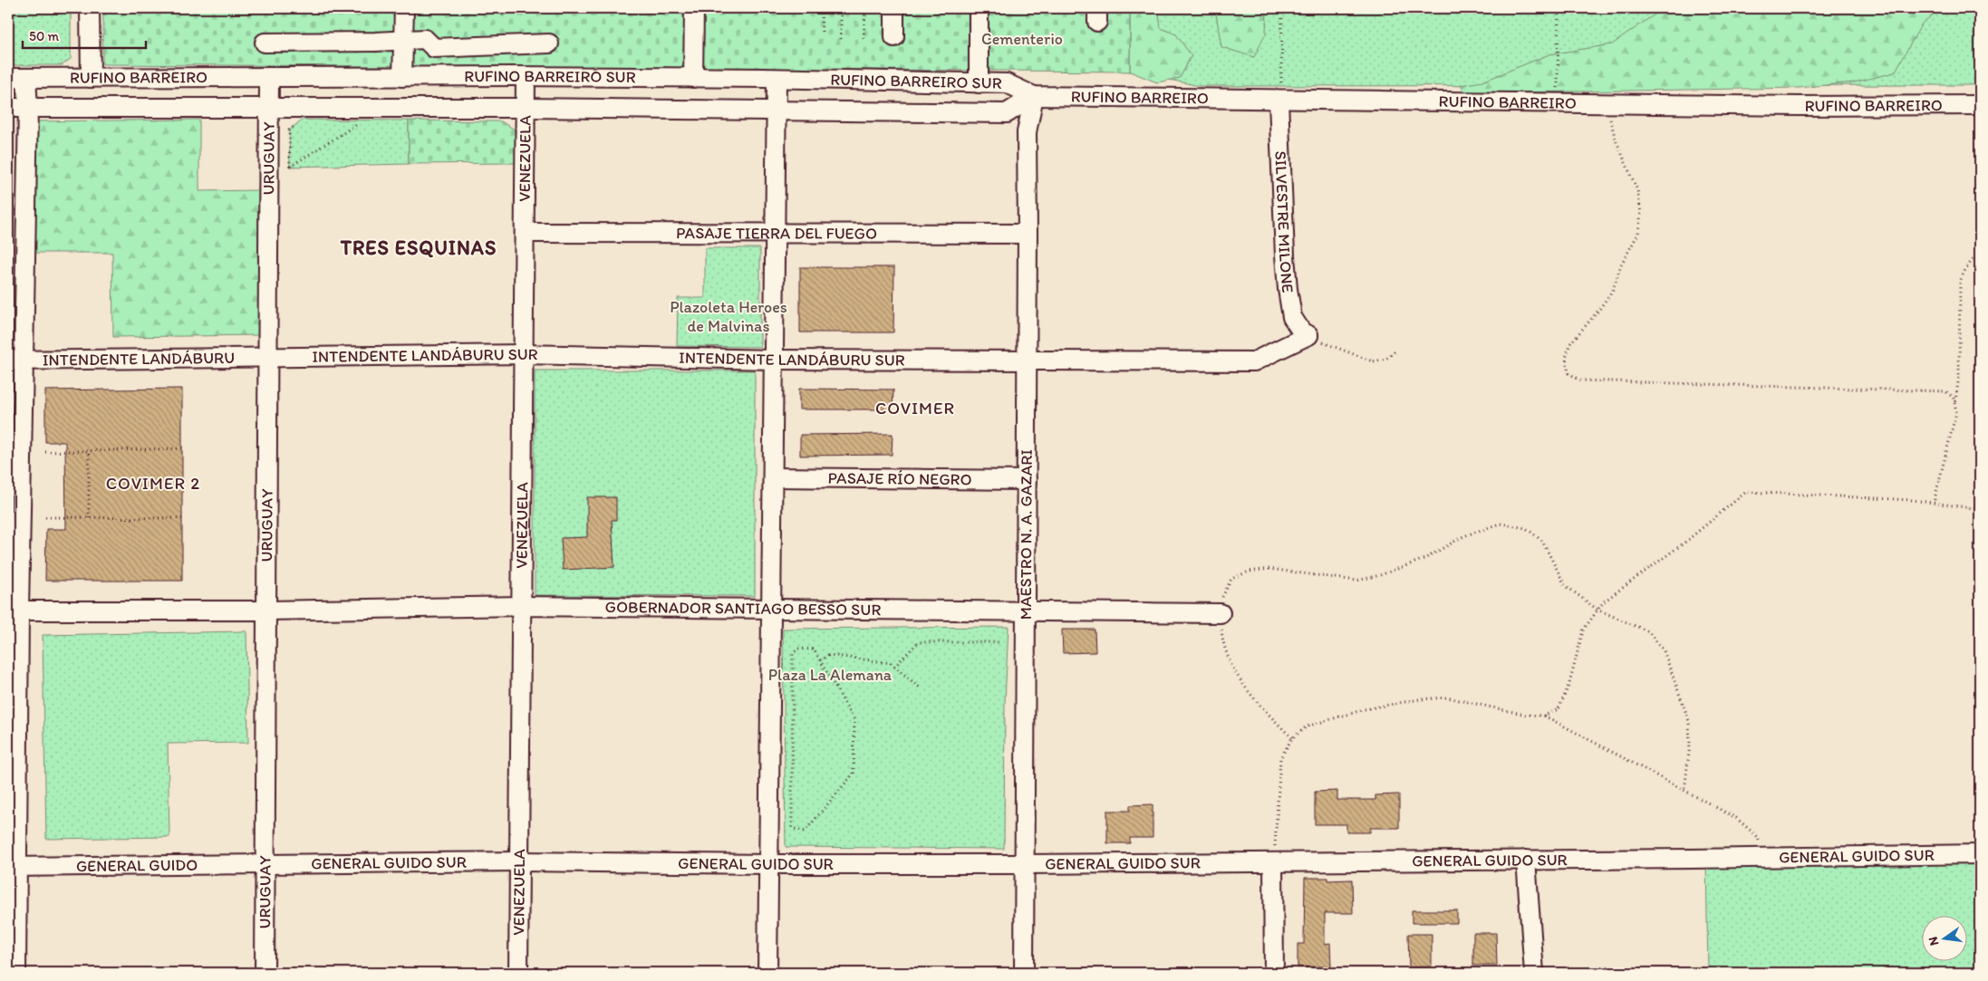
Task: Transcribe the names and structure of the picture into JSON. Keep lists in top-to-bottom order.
{
  "streets": {
    "street": [
      "RUFINO BARREIRO SUR",
      "RUFINO BARREIRO",
      "URUGUAY",
      "VENEZUELA",
      "SILVESTRE MILONE",
      "PASAJE TIERRA DEL FUEGO",
      "INTENDENTE LANDÁBURU SUR",
      "INTENDENTE LANDÁBURU",
      "PASAJE RÍO NEGRO",
      "MAESTRO N. A. GAZARI",
      "GOBERNADOR SANTIAGO BESSO SUR",
      "GENERAL GUIDO SUR",
      "GENERAL GUIDO"
    ]
  },
  "crossings": [
    ["RUFINO BARREIRO SUR", "RUFINO BARREIRO"],
    ["RUFINO BARREIRO SUR", "URUGUAY"],
    ["RUFINO BARREIRO SUR", "VENEZUELA"],
    ["RUFINO BARREIRO SUR", "MAESTRO N. A. GAZARI"],
    ["RUFINO BARREIRO", "URUGUAY"],
    ["RUFINO BARREIRO", "SILVESTRE MILONE"],
    ["RUFINO BARREIRO", "MAESTRO N. A. GAZARI"],
    ["URUGUAY", "INTENDENTE LANDÁBURU SUR"],
    ["URUGUAY", "INTENDENTE LANDÁBURU"],
    ["URUGUAY", "GOBERNADOR SANTIAGO BESSO SUR"],
    ["URUGUAY", "GENERAL GUIDO SUR"],
    ["URUGUAY", "GENERAL GUIDO"],
    ["VENEZUELA", "PASAJE TIERRA DEL FUEGO"],
    ["VENEZUELA", "INTENDENTE LANDÁBURU SUR"],
    ["VENEZUELA", "GOBERNADOR SANTIAGO BESSO SUR"],
    ["VENEZUELA", "GENERAL GUIDO SUR"],
    ["SILVESTRE MILONE", "INTENDENTE LANDÁBURU SUR"],
    ["PASAJE TIERRA DEL FUEGO", "MAESTRO N. A. GAZARI"],
    ["INTENDENTE LANDÁBURU SUR", "INTENDENTE LANDÁBURU"],
    ["INTENDENTE LANDÁBURU SUR", "MAESTRO N. A. GAZARI"],
    ["PASAJE RÍO NEGRO", "MAESTRO N. A. GAZARI"],
    ["MAESTRO N. A. GAZARI", "GOBERNADOR SANTIAGO BESSO SUR"],
    ["MAESTRO N. A. GAZARI", "GENERAL GUIDO SUR"],
    ["GENERAL GUIDO SUR", "GENERAL GUIDO"]
  ],
  "districts": ["TRES ESQUINAS", "COVIMER", "COVIMER 2"],
  "parks": ["Cementerio", "Plazoleta Heroes de Malvinas", "Plaza La Alemana"],
  "scale_bar": "50 m",
  "north": "left"
}
